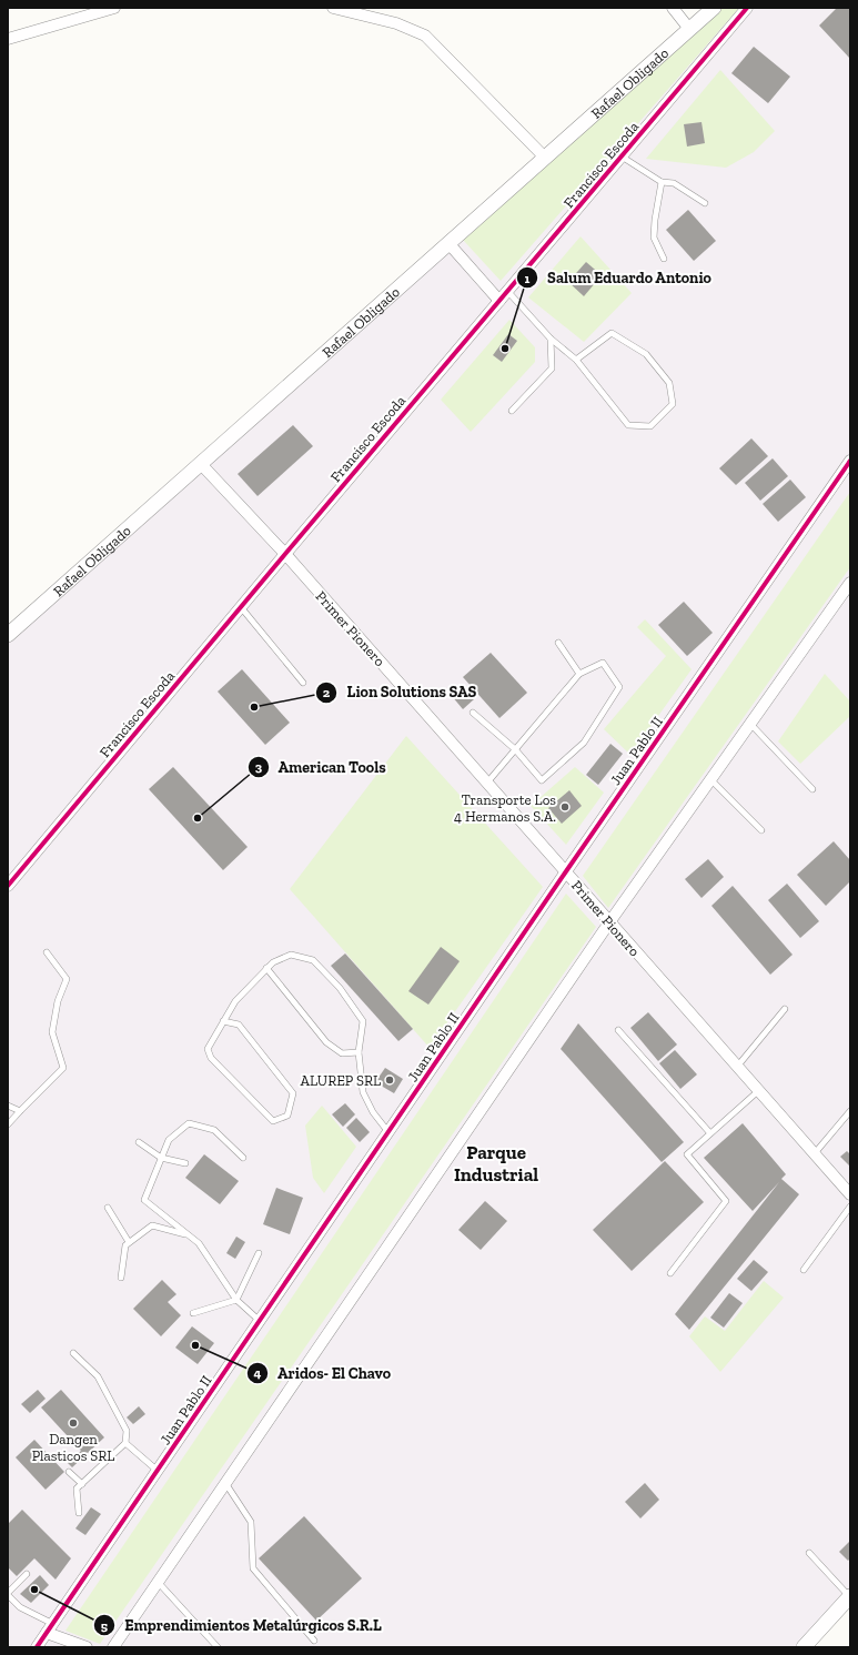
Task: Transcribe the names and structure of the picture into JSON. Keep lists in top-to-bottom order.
{
  "streets": {
    "street": [
      "Rafael Obligado",
      "Francisco Escoda",
      "Primer Pionero",
      "Juan Pablo II"
    ]
  },
  "crossings": [
    ["Rafael Obligado", "Primer Pionero"],
    ["Francisco Escoda", "Primer Pionero"],
    ["Primer Pionero", "Juan Pablo II"]
  ],
  "districts": ["Parque Industrial"],
  "places": [
    "Salum Eduardo Antonio",
    "Lion Solutions SAS",
    "Transporte Los 4 Hermanos S.A.",
    "American Tools",
    "ALUREP SRL",
    "Aridos- El Chavo",
    "Dangen Plasticos SRL",
    "Emprendimientos Metalúrgicos S.R.L"
  ]
}
